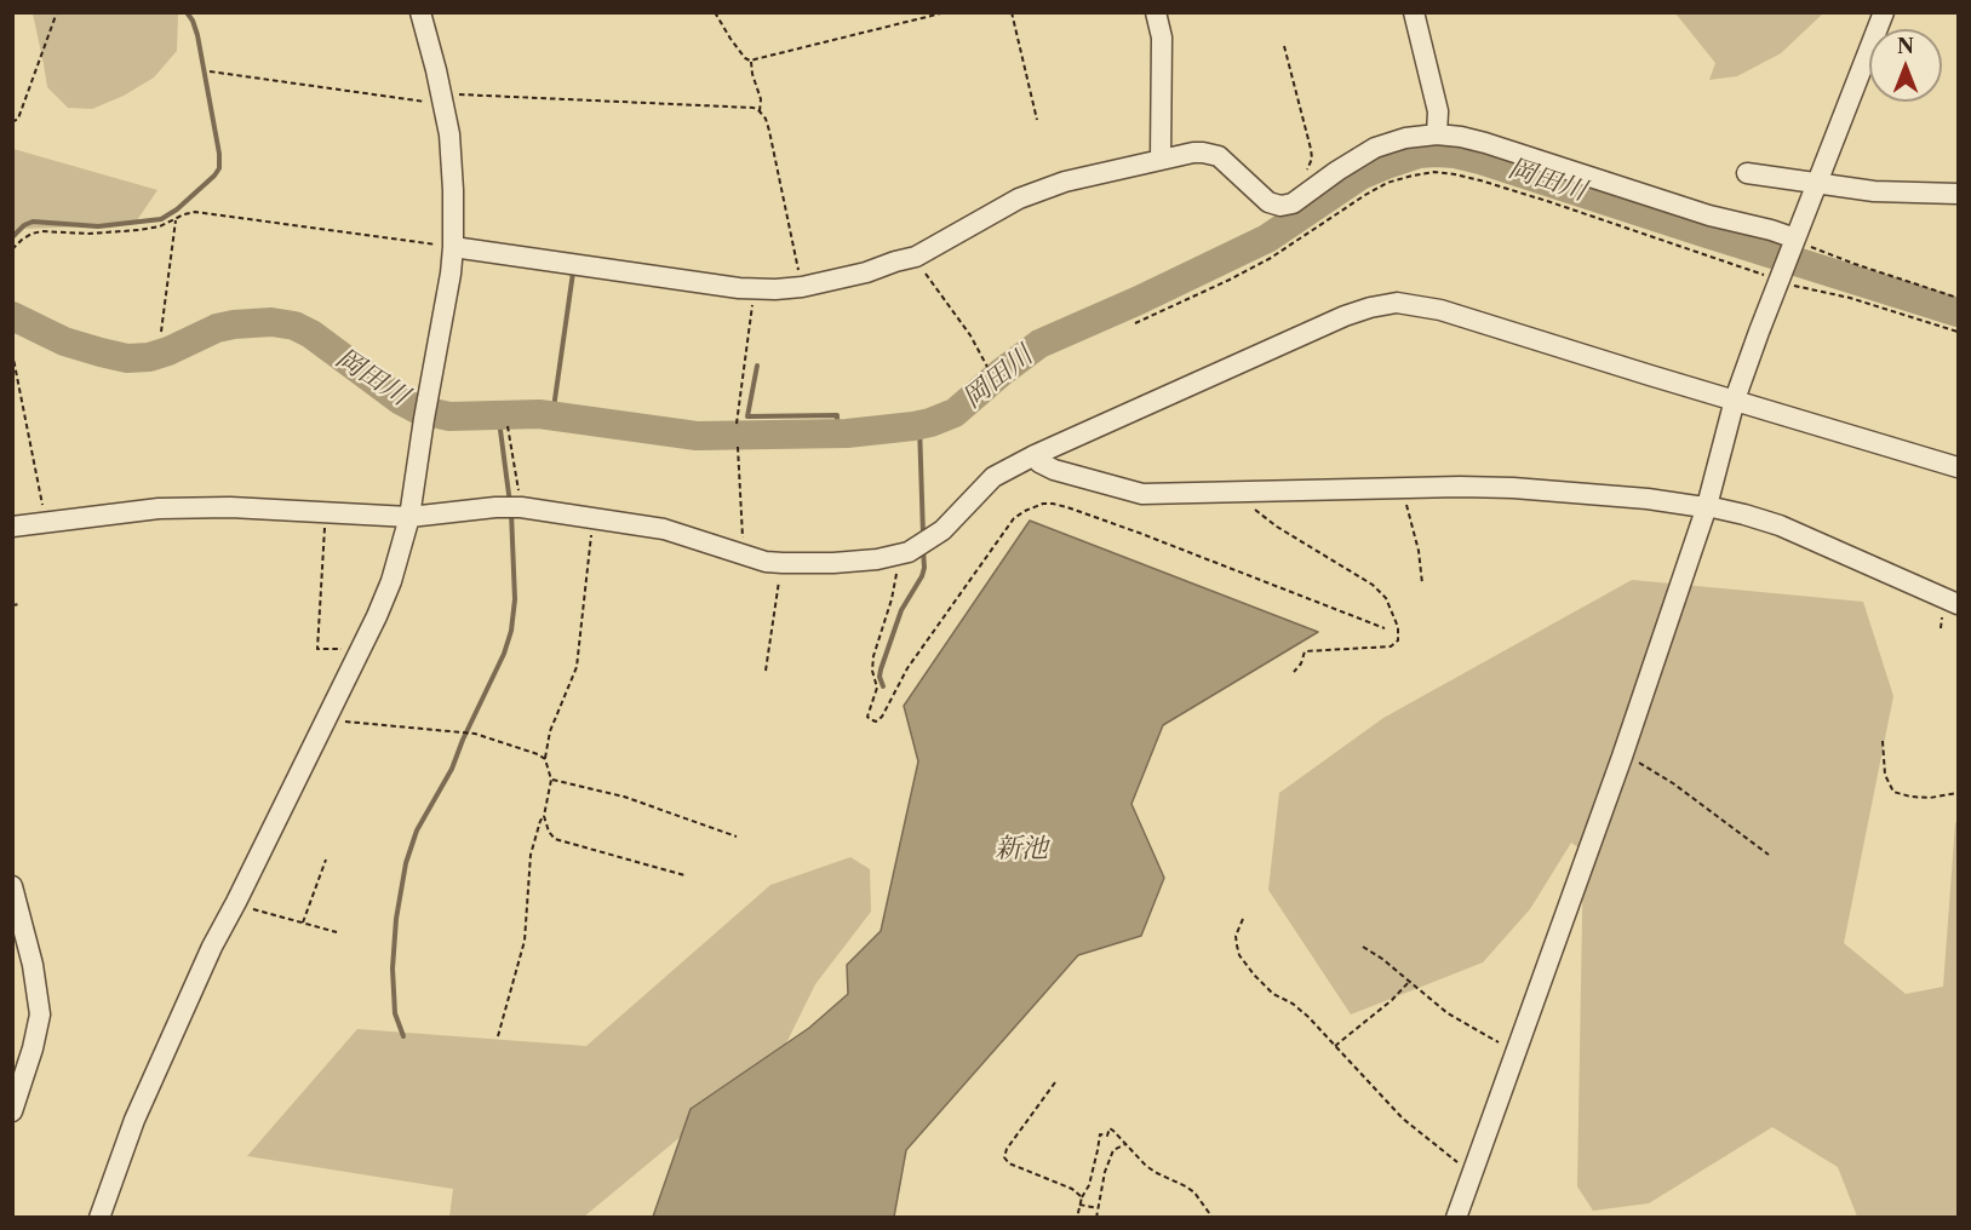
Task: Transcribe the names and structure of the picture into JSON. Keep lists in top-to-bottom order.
{
  "water": ["岡田川", "新池"],
  "north": "top"
}
